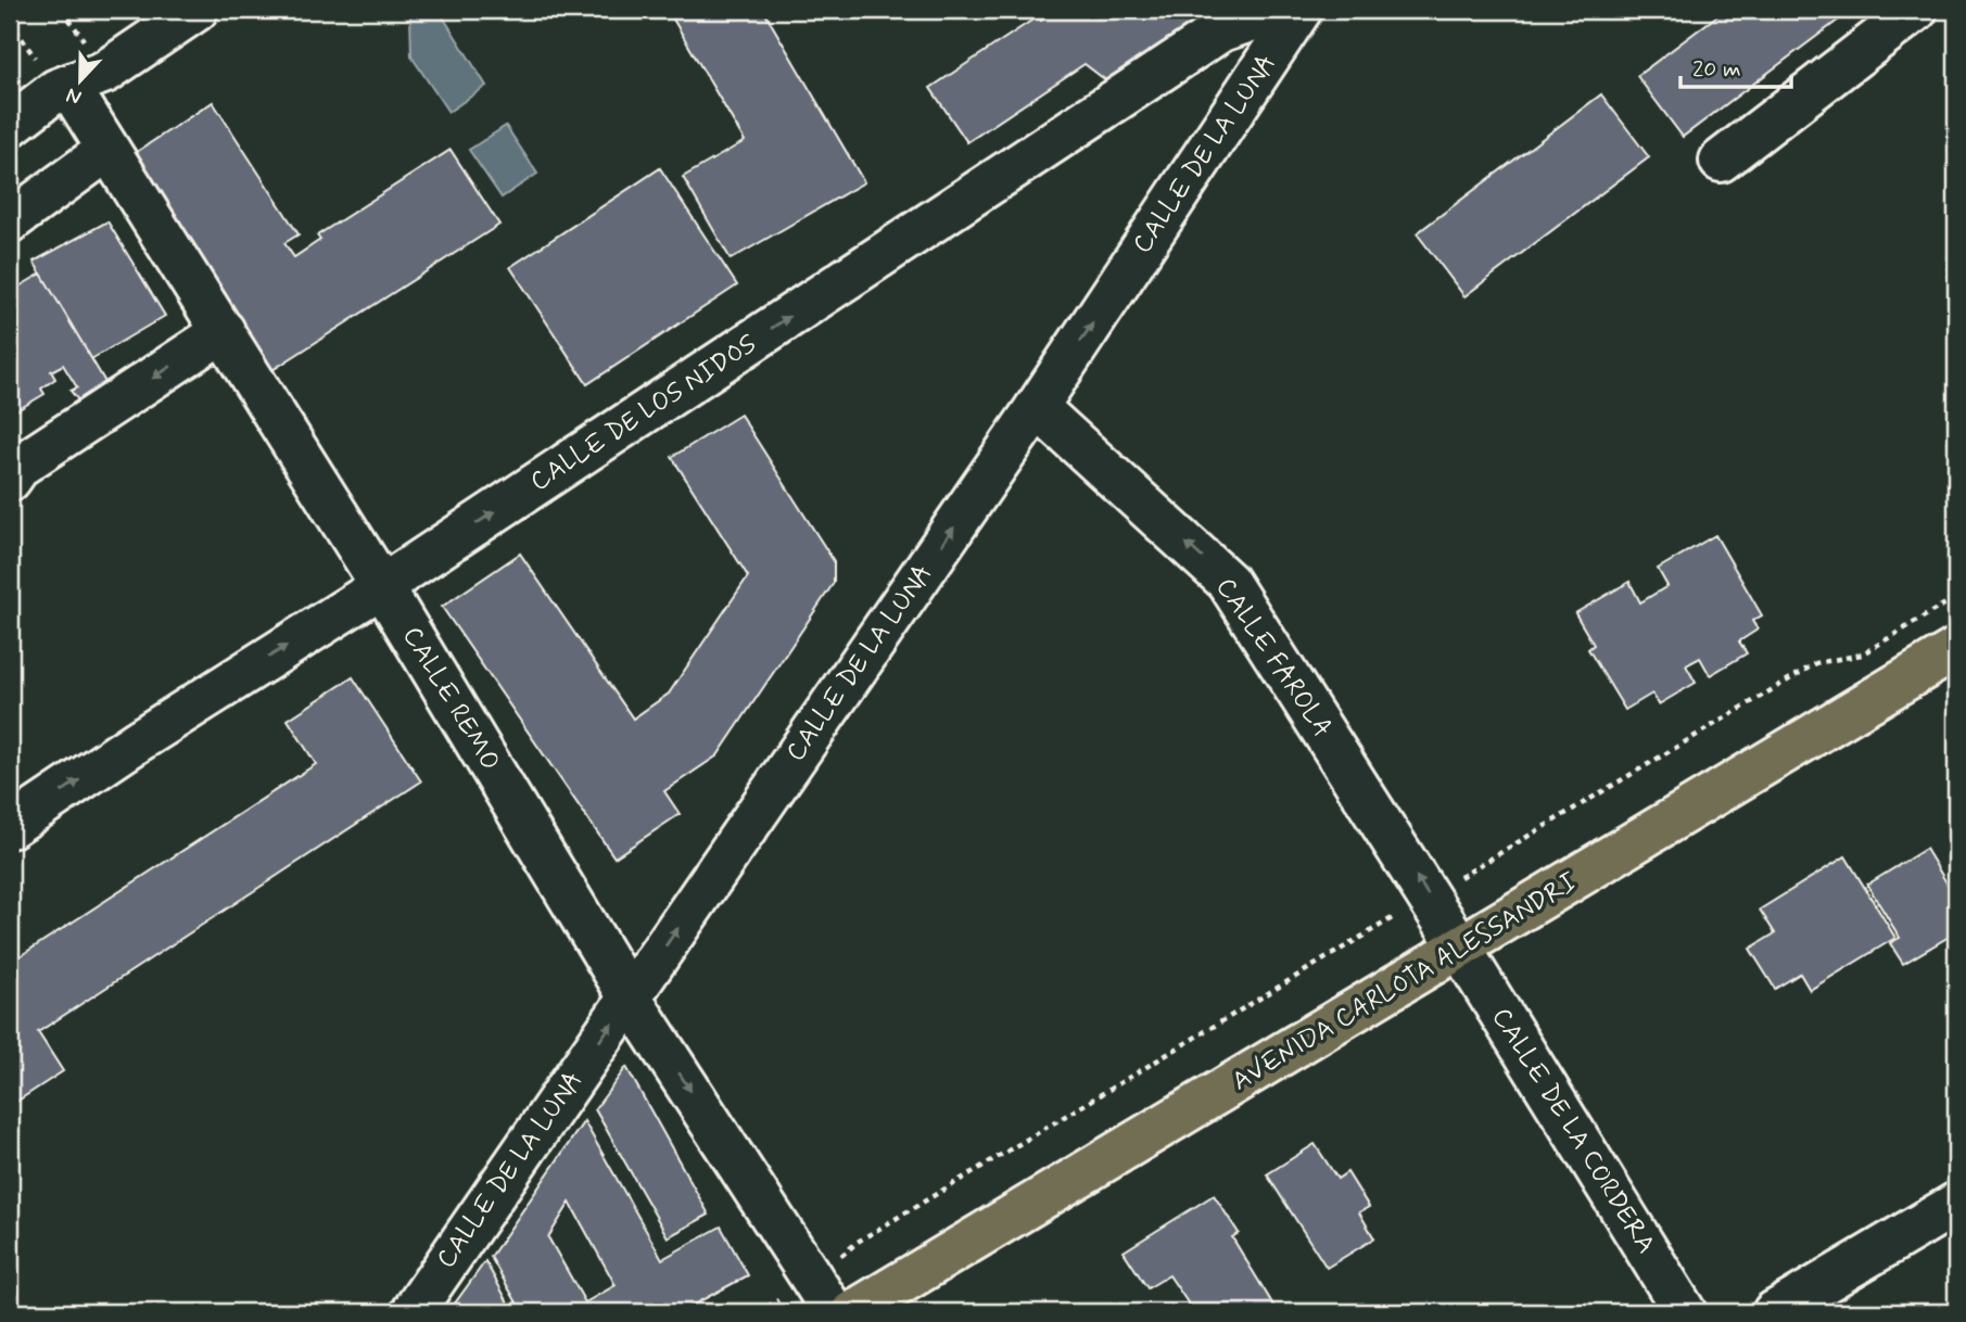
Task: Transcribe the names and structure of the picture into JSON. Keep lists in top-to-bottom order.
{
  "streets": {
    "main road": ["AVENIDA CARLOTA ALESSANDRI"],
    "street": [
      "CALLE DE LA LUNA",
      "CALLE DE LOS NIDOS",
      "CALLE FAROLA",
      "CALLE REMO",
      "CALLE DE LA CORDERA"
    ]
  },
  "crossings": [
    ["CALLE DE LA LUNA", "CALLE FAROLA"],
    ["CALLE DE LA LUNA", "CALLE REMO"],
    ["CALLE DE LOS NIDOS", "CALLE REMO"],
    ["CALLE FAROLA", "AVENIDA CARLOTA ALESSANDRI"],
    ["CALLE FAROLA", "CALLE DE LA CORDERA"],
    ["AVENIDA CARLOTA ALESSANDRI", "CALLE DE LA CORDERA"]
  ],
  "one_way": ["CALLE DE LA LUNA", "CALLE DE LOS NIDOS", "CALLE FAROLA"],
  "scale_bar": "20 m",
  "north": "bottom"
}
